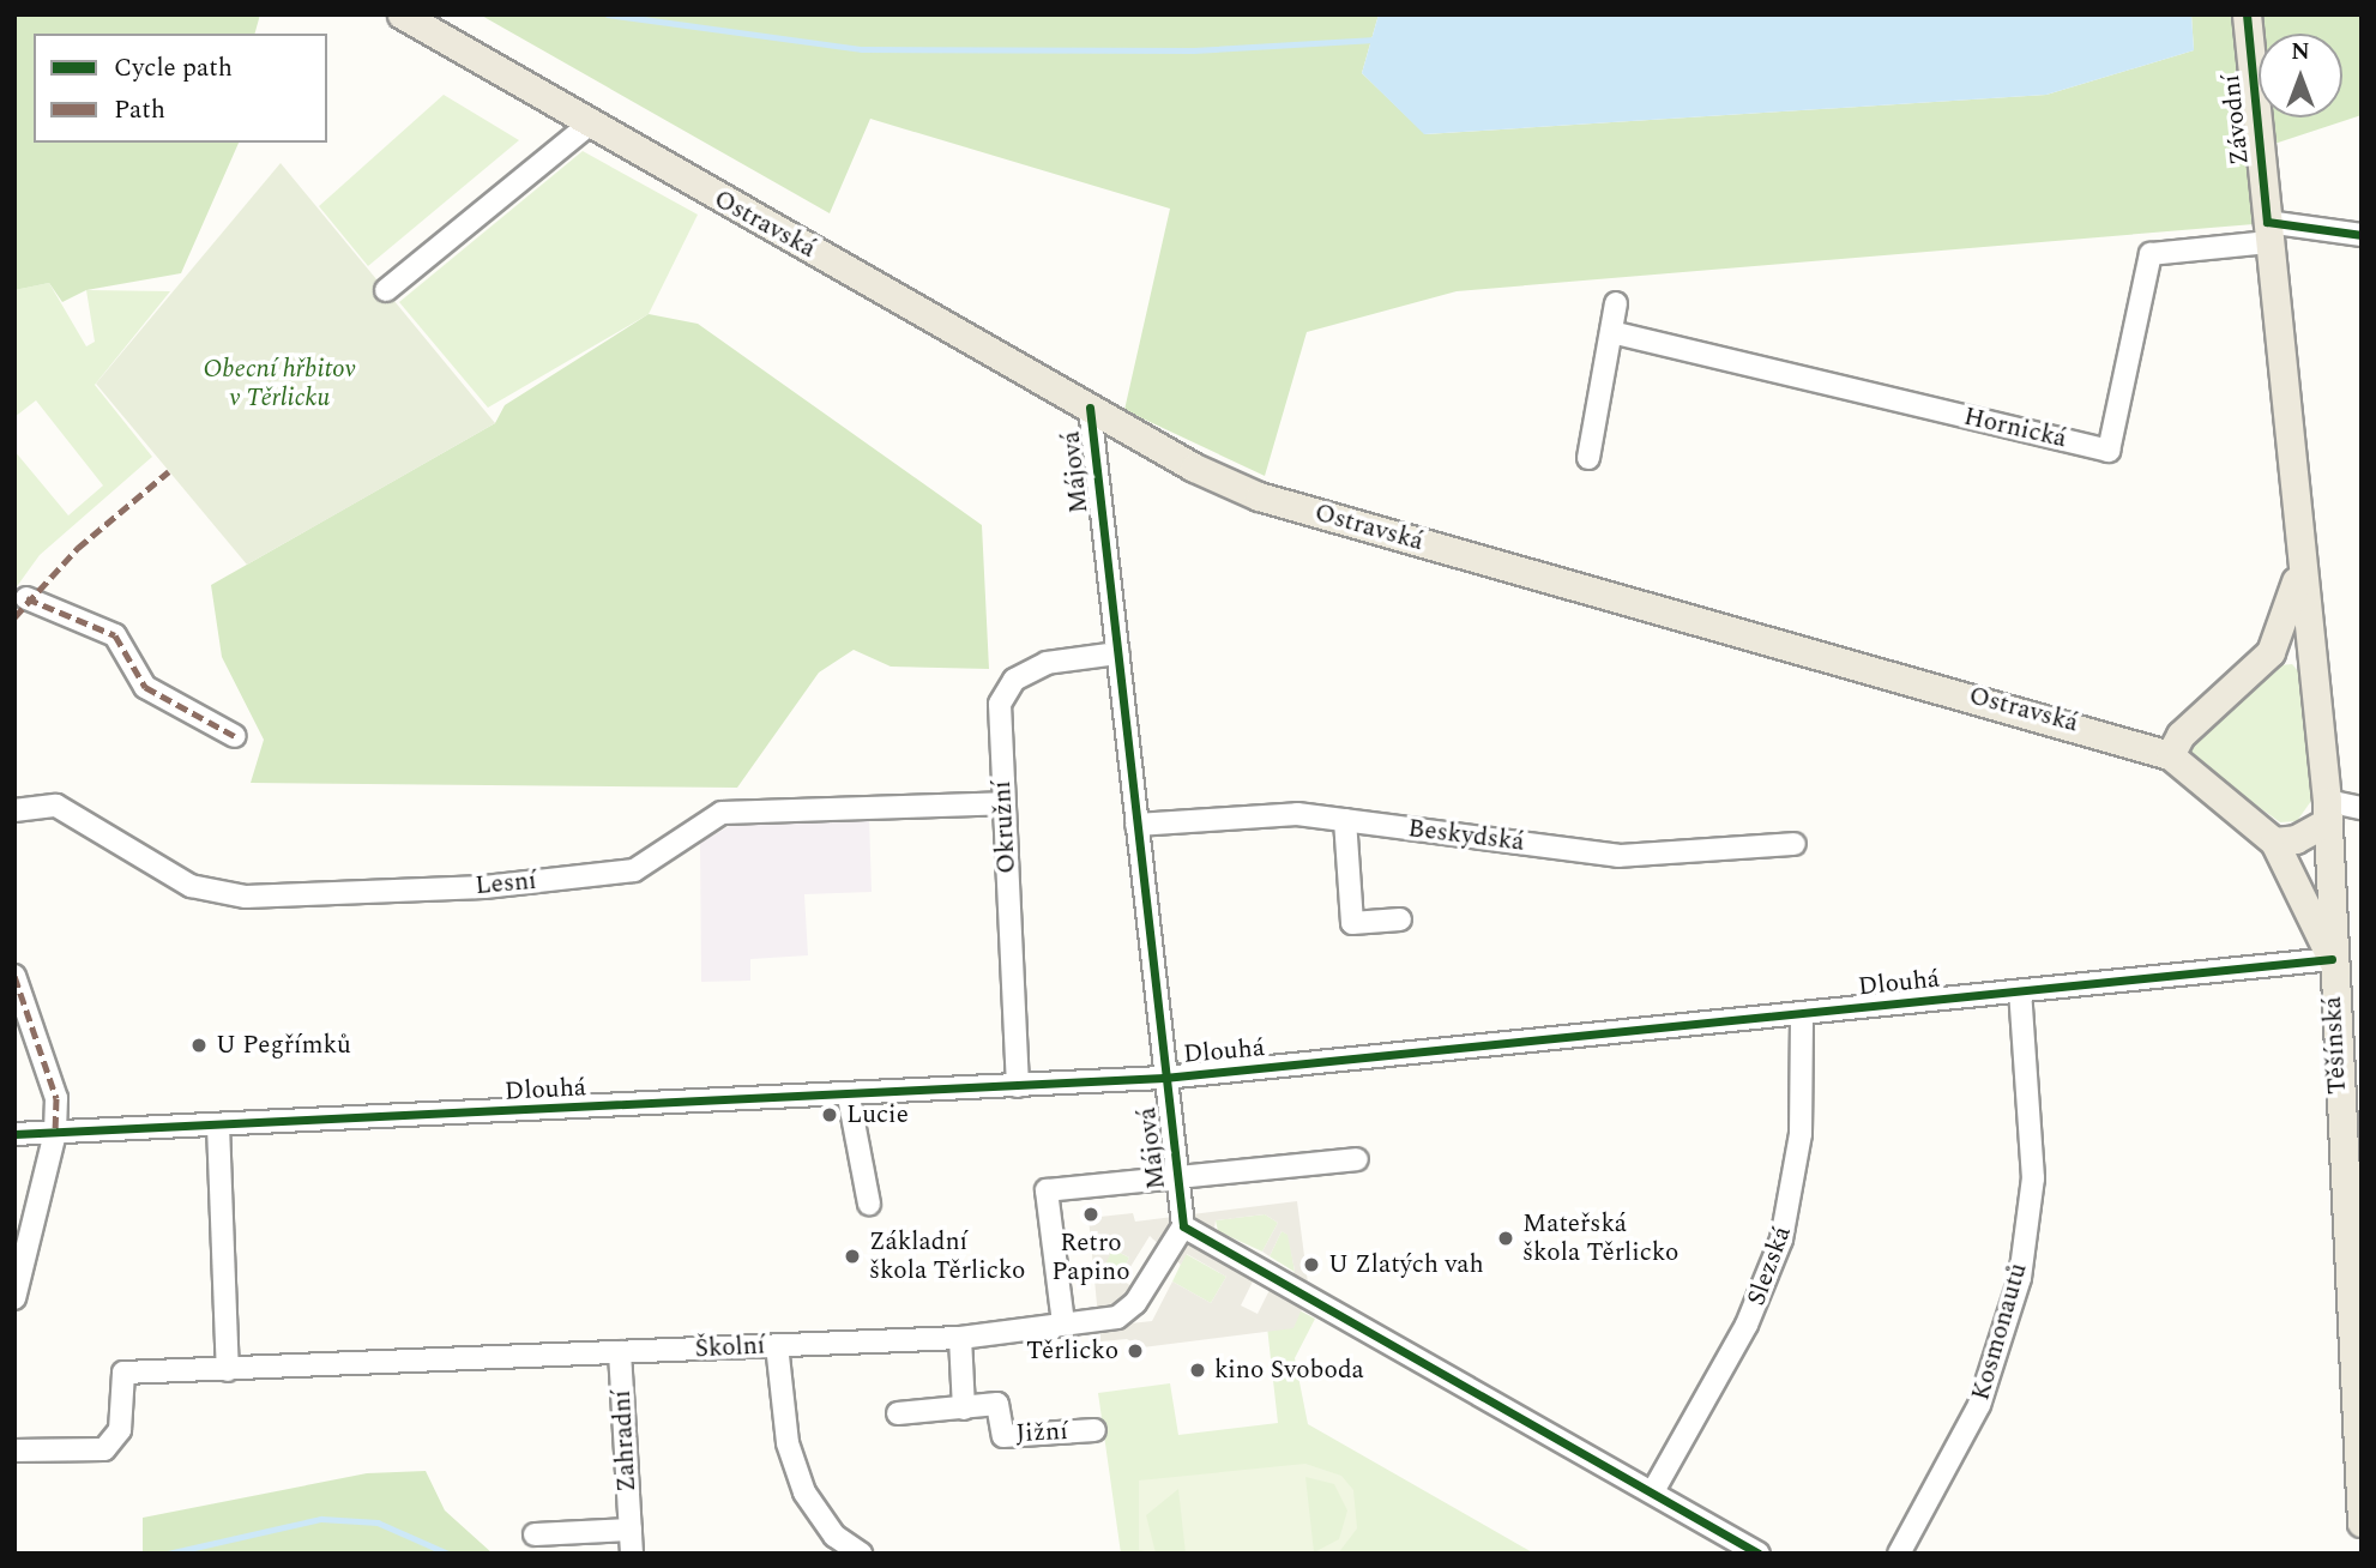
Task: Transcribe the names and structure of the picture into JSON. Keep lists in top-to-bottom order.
{
  "streets": {
    "main road": ["Závodní", "Ostravská", "Těšínská"],
    "street": [
      "Hornická",
      "Májová",
      "Okružní",
      "Beskydská",
      "Lesní",
      "Dlouhá",
      "Slezská",
      "Kosmonautů",
      "Školní",
      "Jižní",
      "Zahradní"
    ]
  },
  "crossings": [
    ["Závodní", "Hornická"],
    ["Závodní", "Těšínská"],
    ["Ostravská", "Májová"],
    ["Ostravská", "Dlouhá"],
    ["Ostravská", "Těšínská"],
    ["Májová", "Okružní"],
    ["Májová", "Beskydská"],
    ["Májová", "Dlouhá"],
    ["Májová", "Školní"],
    ["Okružní", "Lesní"],
    ["Okružní", "Dlouhá"],
    ["Dlouhá", "Těšínská"],
    ["Dlouhá", "Slezská"],
    ["Dlouhá", "Kosmonautů"],
    ["Školní", "Zahradní"]
  ],
  "parks": ["Obecní hřbitov v Těrlicku"],
  "places": [
    "U Pegřímků",
    "Lucie",
    "Retro Papino",
    "Mateřská škola Těrlicko",
    "Základní škola Těrlicko",
    "U Zlatých vah",
    "Těrlicko",
    "kino Svoboda"
  ],
  "legend": ["Cycle path", "Path"],
  "north": "top"
}
